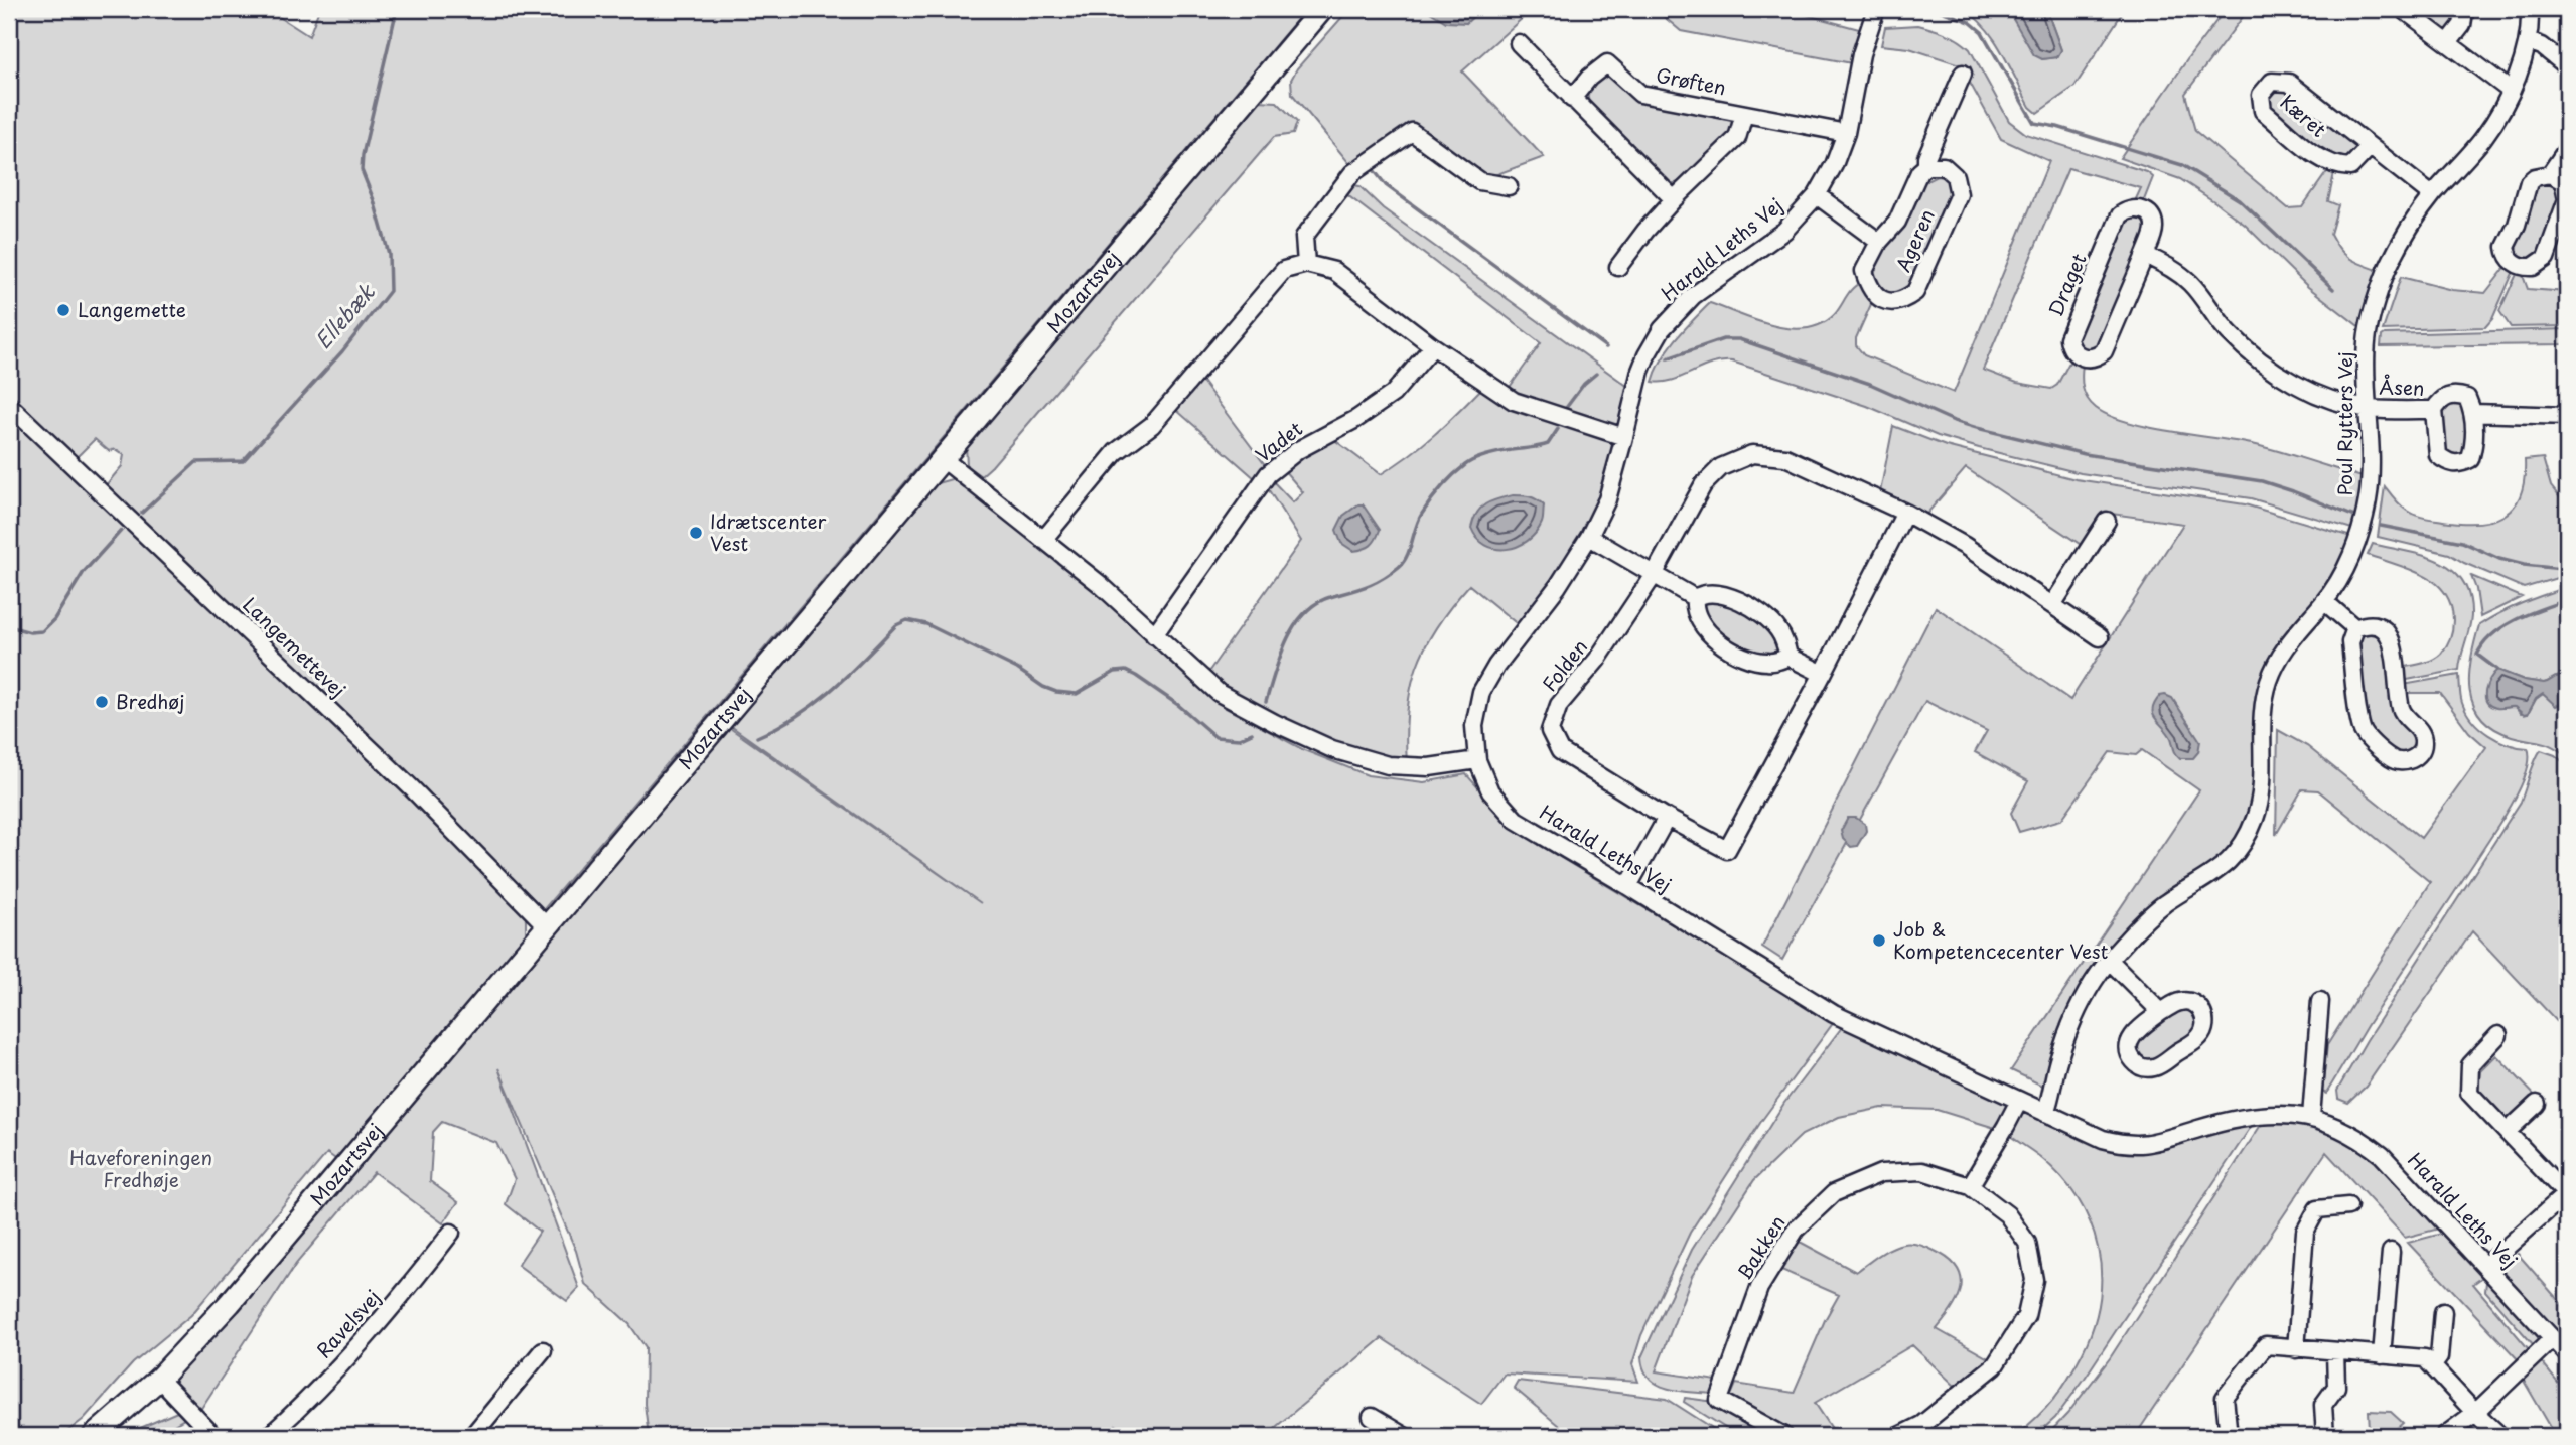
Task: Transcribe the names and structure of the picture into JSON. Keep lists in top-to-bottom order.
{
  "streets": {
    "street": [
      "Grøften",
      "Kæret",
      "Ageren",
      "Harald Leths Vej",
      "Draget",
      "Mozartsvej",
      "Åsen",
      "Poul Rytters Vej",
      "Vadet",
      "Langemettevej",
      "Folden",
      "Bakken",
      "Ravelsvej"
    ]
  },
  "crossings": [
    ["Grøften", "Harald Leths Vej"],
    ["Kæret", "Poul Rytters Vej"],
    ["Ageren", "Harald Leths Vej"],
    ["Harald Leths Vej", "Poul Rytters Vej"],
    ["Mozartsvej", "Langemettevej"],
    ["Åsen", "Poul Rytters Vej"]
  ],
  "water": ["Ellebæk"],
  "parks": ["Haveforeningen Fredhøje"],
  "places": [
    "Langemette",
    "Idrætscenter Vest",
    "Bredhøj",
    "Job & Kompetencecenter Vest"
  ]
}
